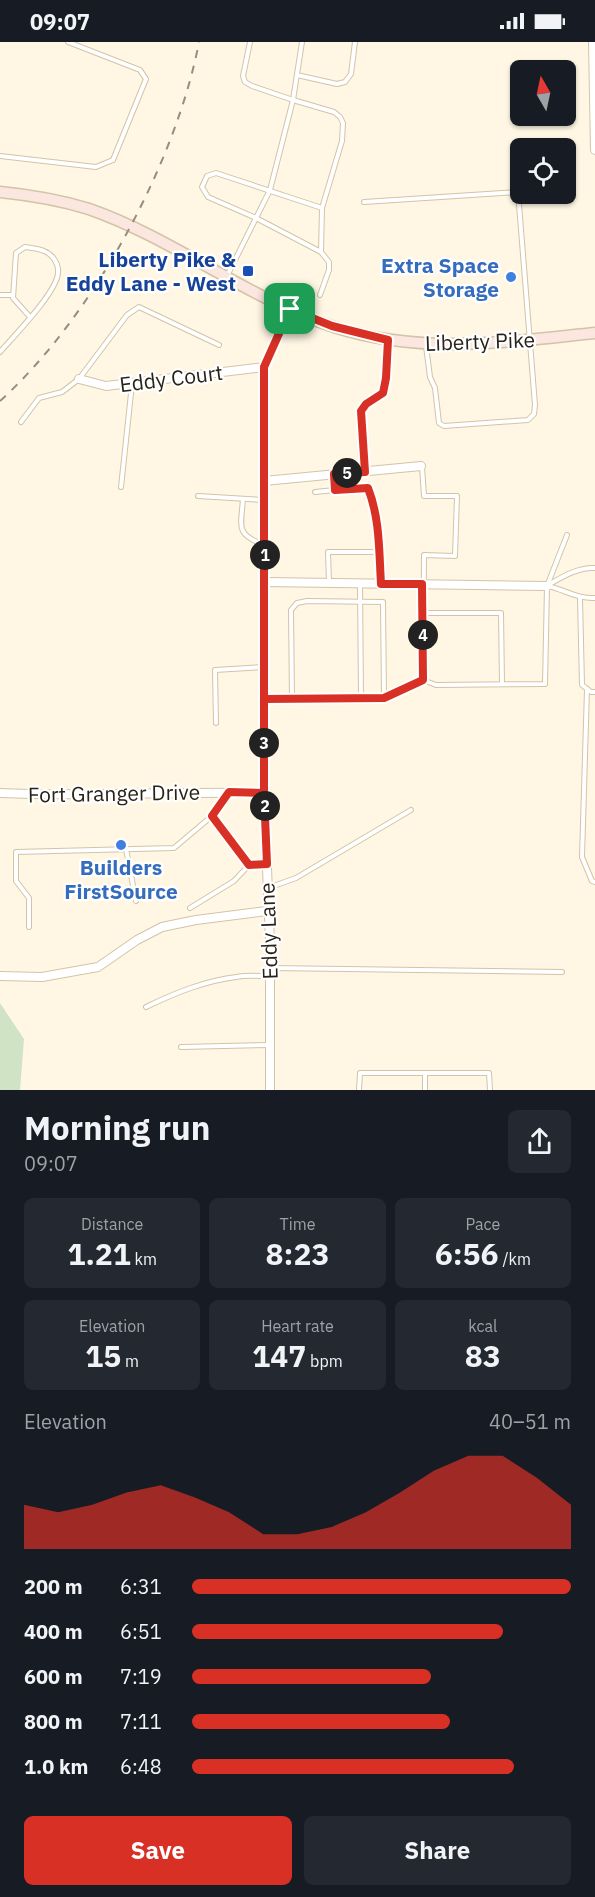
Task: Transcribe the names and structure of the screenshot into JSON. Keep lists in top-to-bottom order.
{
  "streets": {
    "street": [
      "Liberty Pike",
      "Eddy Court",
      "Fort Granger Drive",
      "Eddy Lane"
    ]
  },
  "crossings": [
    ["Liberty Pike", "Eddy Lane"],
    ["Eddy Court", "Eddy Lane"],
    ["Fort Granger Drive", "Eddy Lane"]
  ],
  "places": {
    "transit": ["Liberty Pike & Eddy Lane - West"],
    "other": ["Extra Space Storage", "Builders FirstSource"]
  },
  "north": "top",
  "page": {
    "status": "09:07",
    "pins": [
      "5",
      "1",
      "4",
      "3",
      "2"
    ],
    "heading": ["Morning run", "09:07"],
    "stats": [
      ["Distance", "1.21 km"],
      ["Time", "8:23"],
      ["Pace", "6:56 /km"],
      ["Elevation", "15 m"],
      ["Heart rate", "147 bpm"],
      ["kcal", "83"]
    ],
    "chart": ["Elevation", "40–51 m"],
    "list": [
      {
        "name": "200 m",
        "note": "6:31"
      },
      {
        "name": "400 m",
        "note": "6:51"
      },
      {
        "name": "600 m",
        "note": "7:19"
      },
      {
        "name": "800 m",
        "note": "7:11"
      },
      {
        "name": "1.0 km",
        "note": "6:48"
      }
    ],
    "buttons": ["Save", "Share"]
  }
}
